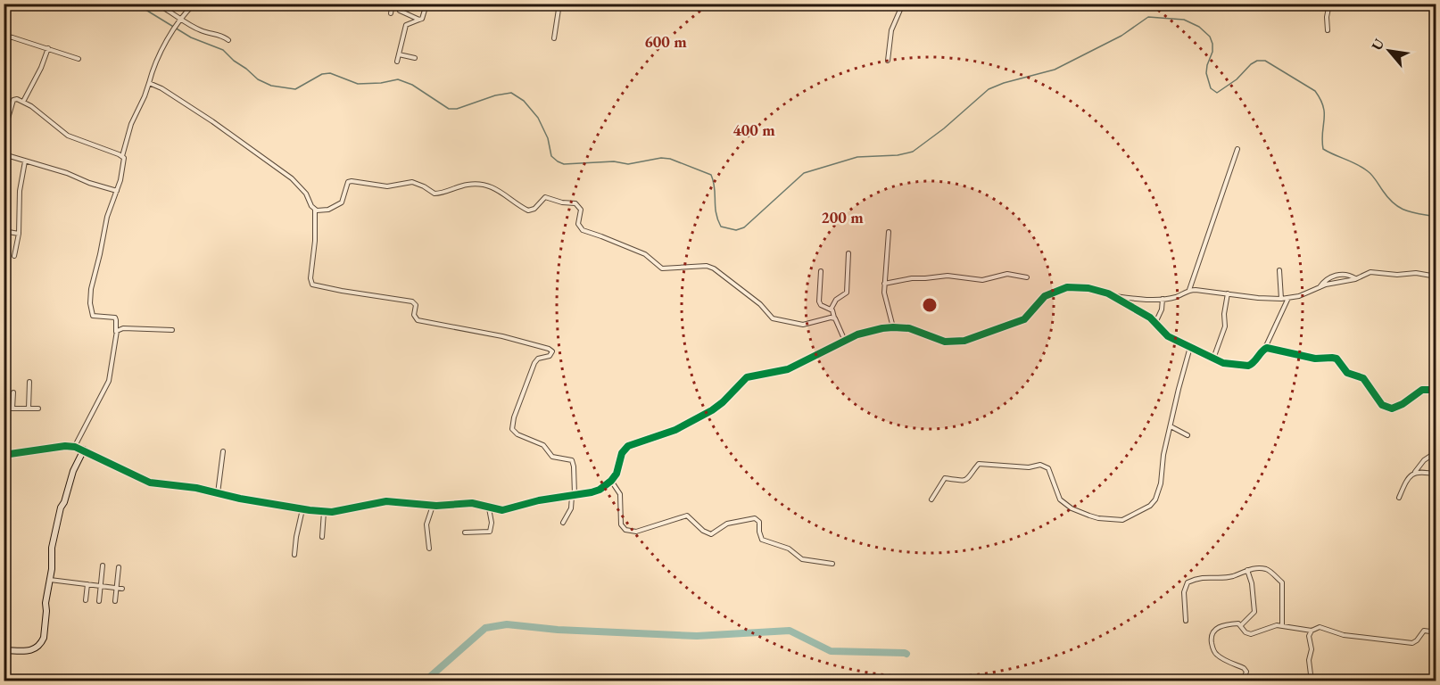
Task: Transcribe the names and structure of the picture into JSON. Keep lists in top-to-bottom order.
{
  "north": "top left",
  "rings": ["600 m", "400 m", "200 m"]
}
